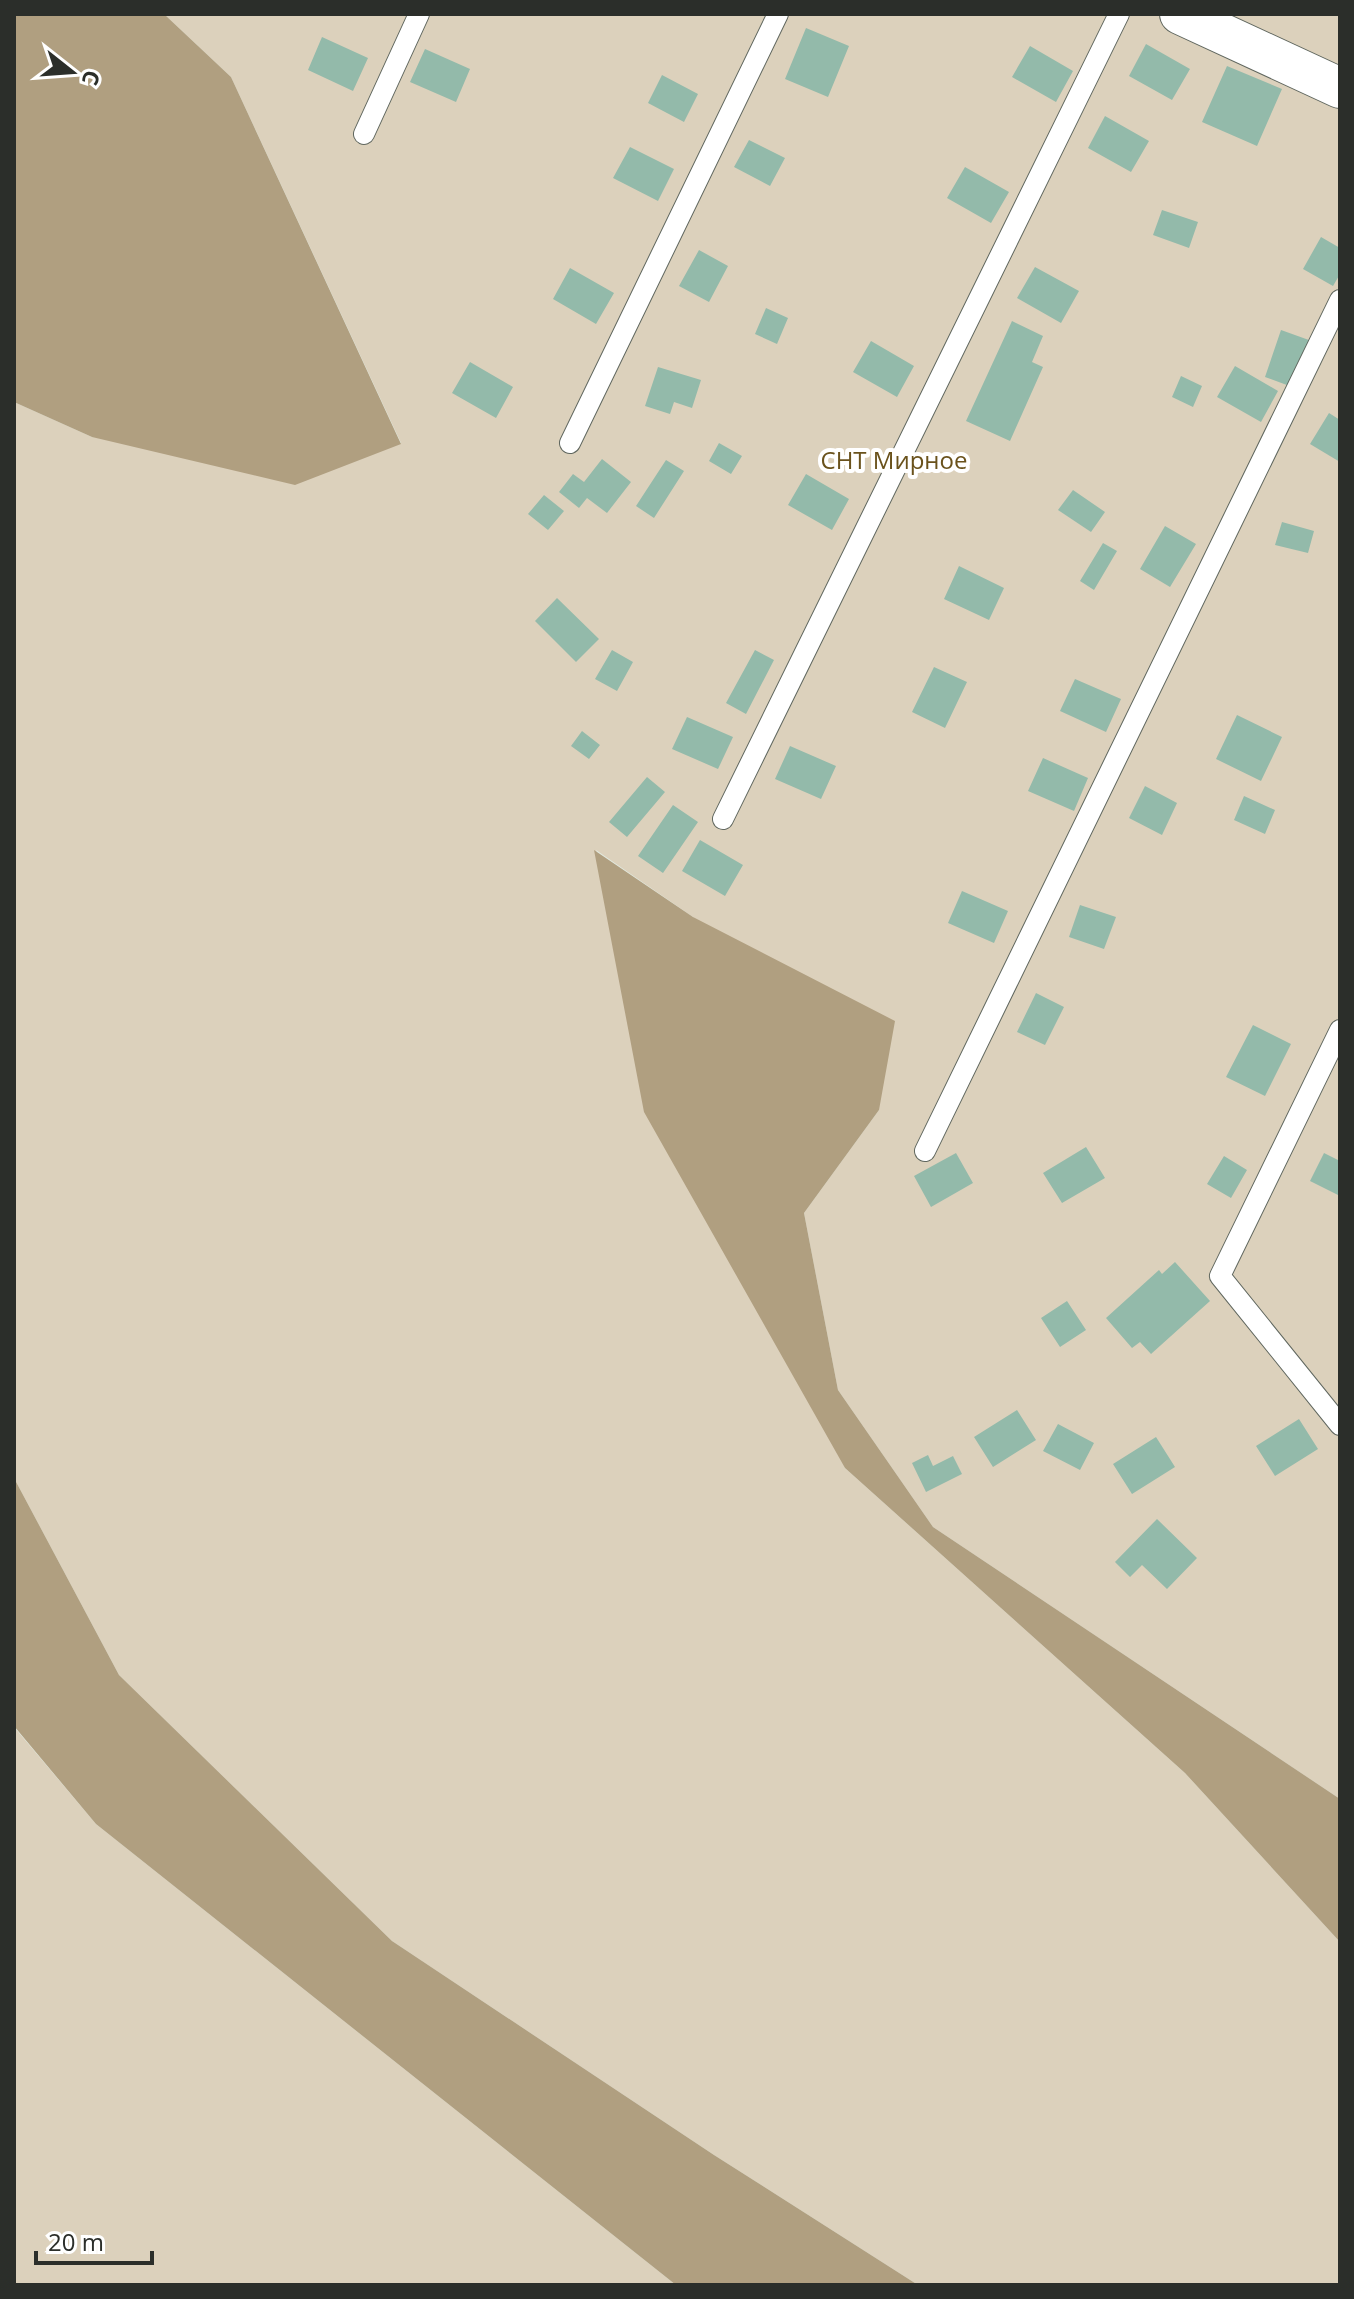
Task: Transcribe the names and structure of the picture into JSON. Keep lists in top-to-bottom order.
{
  "parks": ["СНТ Мирное"],
  "scale_bar": "20 m",
  "north": "right"
}
